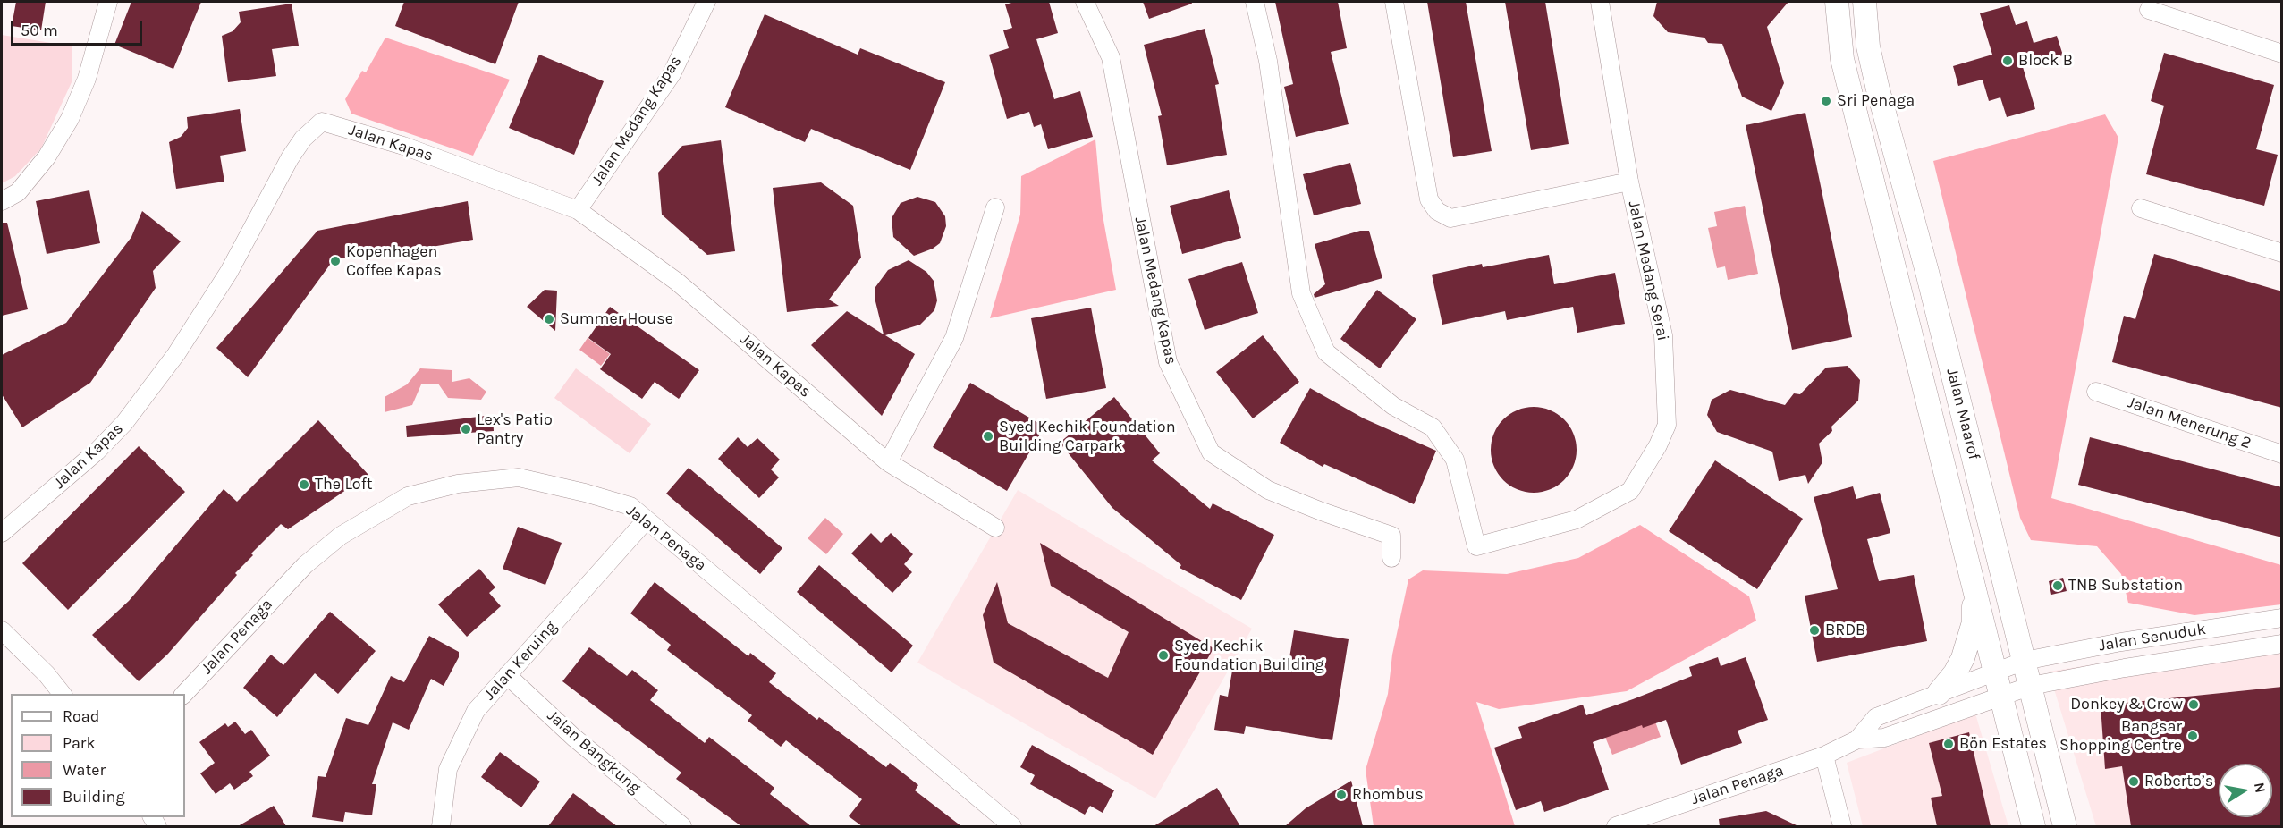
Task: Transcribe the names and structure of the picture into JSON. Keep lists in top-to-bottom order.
{
  "streets": {
    "main road": ["Jalan Maarof"],
    "street": [
      "Jalan Medang Kapas",
      "Jalan Kapas",
      "Jalan Medang Serai",
      "Jalan Menerung 2",
      "Jalan Penaga",
      "Jalan Senuduk",
      "Jalan Keruing",
      "Jalan Bangkung"
    ]
  },
  "crossings": [
    ["Jalan Medang Kapas", "Jalan Kapas"],
    ["Jalan Maarof", "Jalan Penaga"],
    ["Jalan Maarof", "Jalan Senuduk"],
    ["Jalan Penaga", "Jalan Senuduk"],
    ["Jalan Penaga", "Jalan Keruing"],
    ["Jalan Keruing", "Jalan Bangkung"]
  ],
  "places": [
    "Block B",
    "Sri Penaga",
    "Kopenhagen Coffee Kapas",
    "Summer House",
    "Lex's Patio Pantry",
    "Syed Kechik Foundation Building Carpark",
    "The Loft",
    "TNB Substation",
    "BRDB",
    "Syed Kechik Foundation Building",
    "Donkey & Crow",
    "Bangsar Shopping Centre",
    "Bön Estates",
    "Roberto’s",
    "Rhombus"
  ],
  "legend": [
    "Road",
    "Park",
    "Water",
    "Building"
  ],
  "scale_bar": "50 m",
  "north": "right"
}
